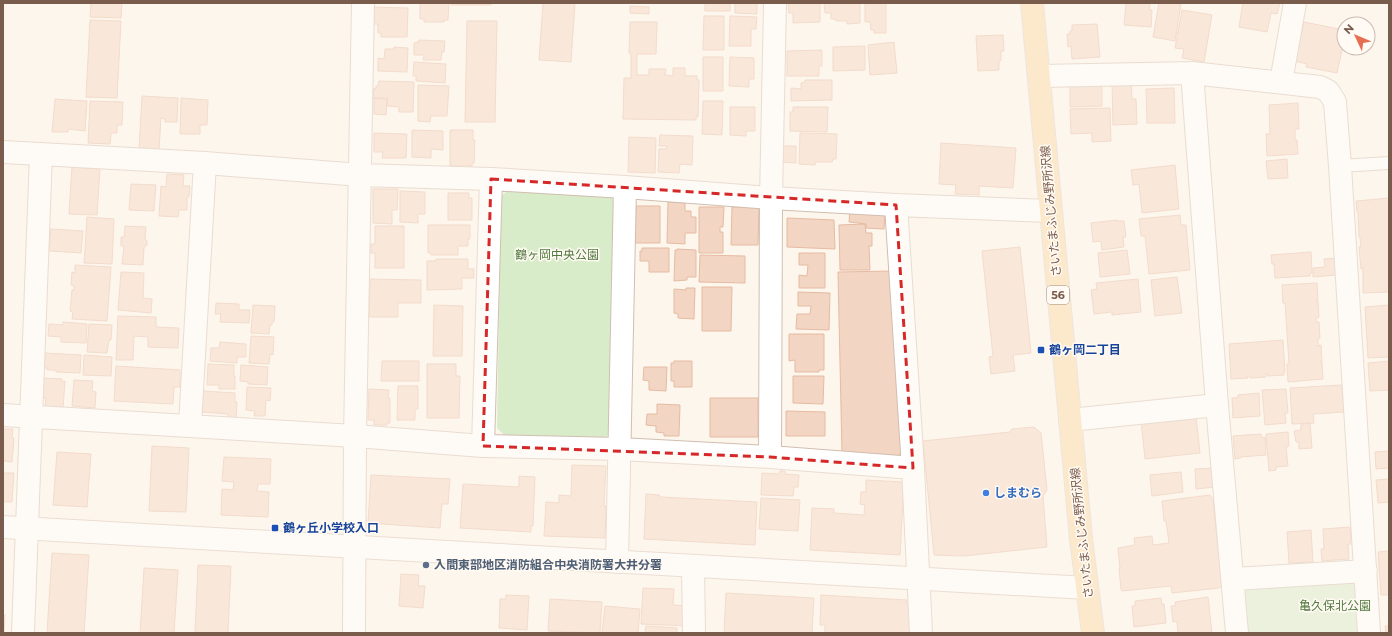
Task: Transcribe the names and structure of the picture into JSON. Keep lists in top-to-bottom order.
{
  "streets": {
    "main road": ["さいたまふじみ野所沢線", "56"]
  },
  "parks": ["鶴ヶ岡中央公園", "亀久保北公園"],
  "places": {
    "transit": ["鶴ヶ岡二丁目", "鶴ヶ丘小学校入口"],
    "other": ["しまむら", "入間東部地区消防組合中央消防署大井分署"]
  },
  "north": "top left"
}
